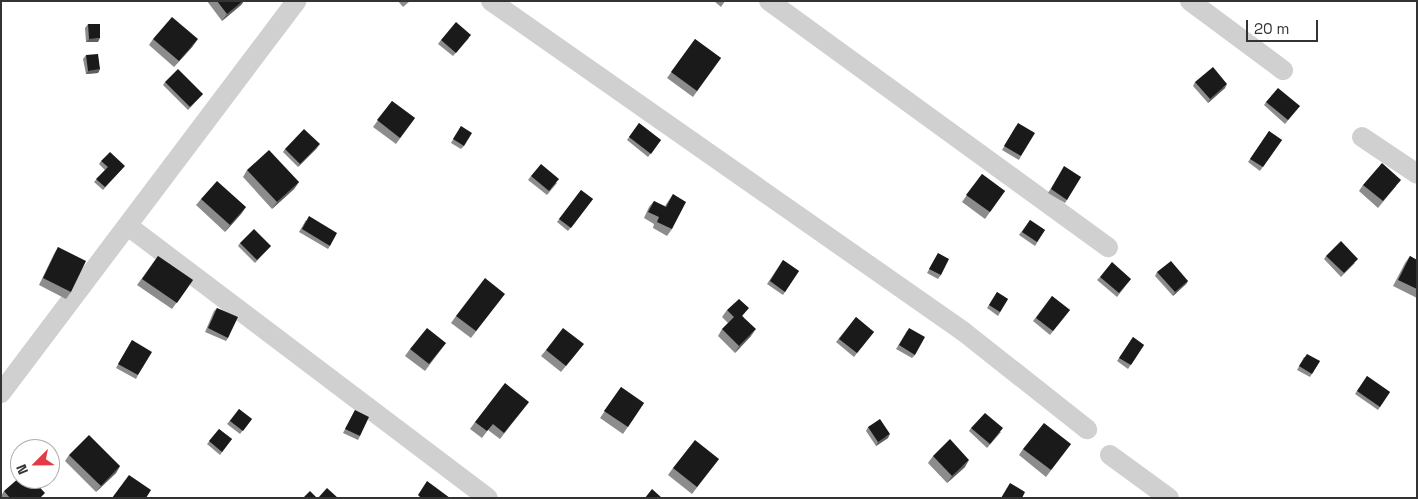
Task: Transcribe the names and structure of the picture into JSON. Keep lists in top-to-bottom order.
{
  "scale_bar": "20 m",
  "north": "bottom left"
}
